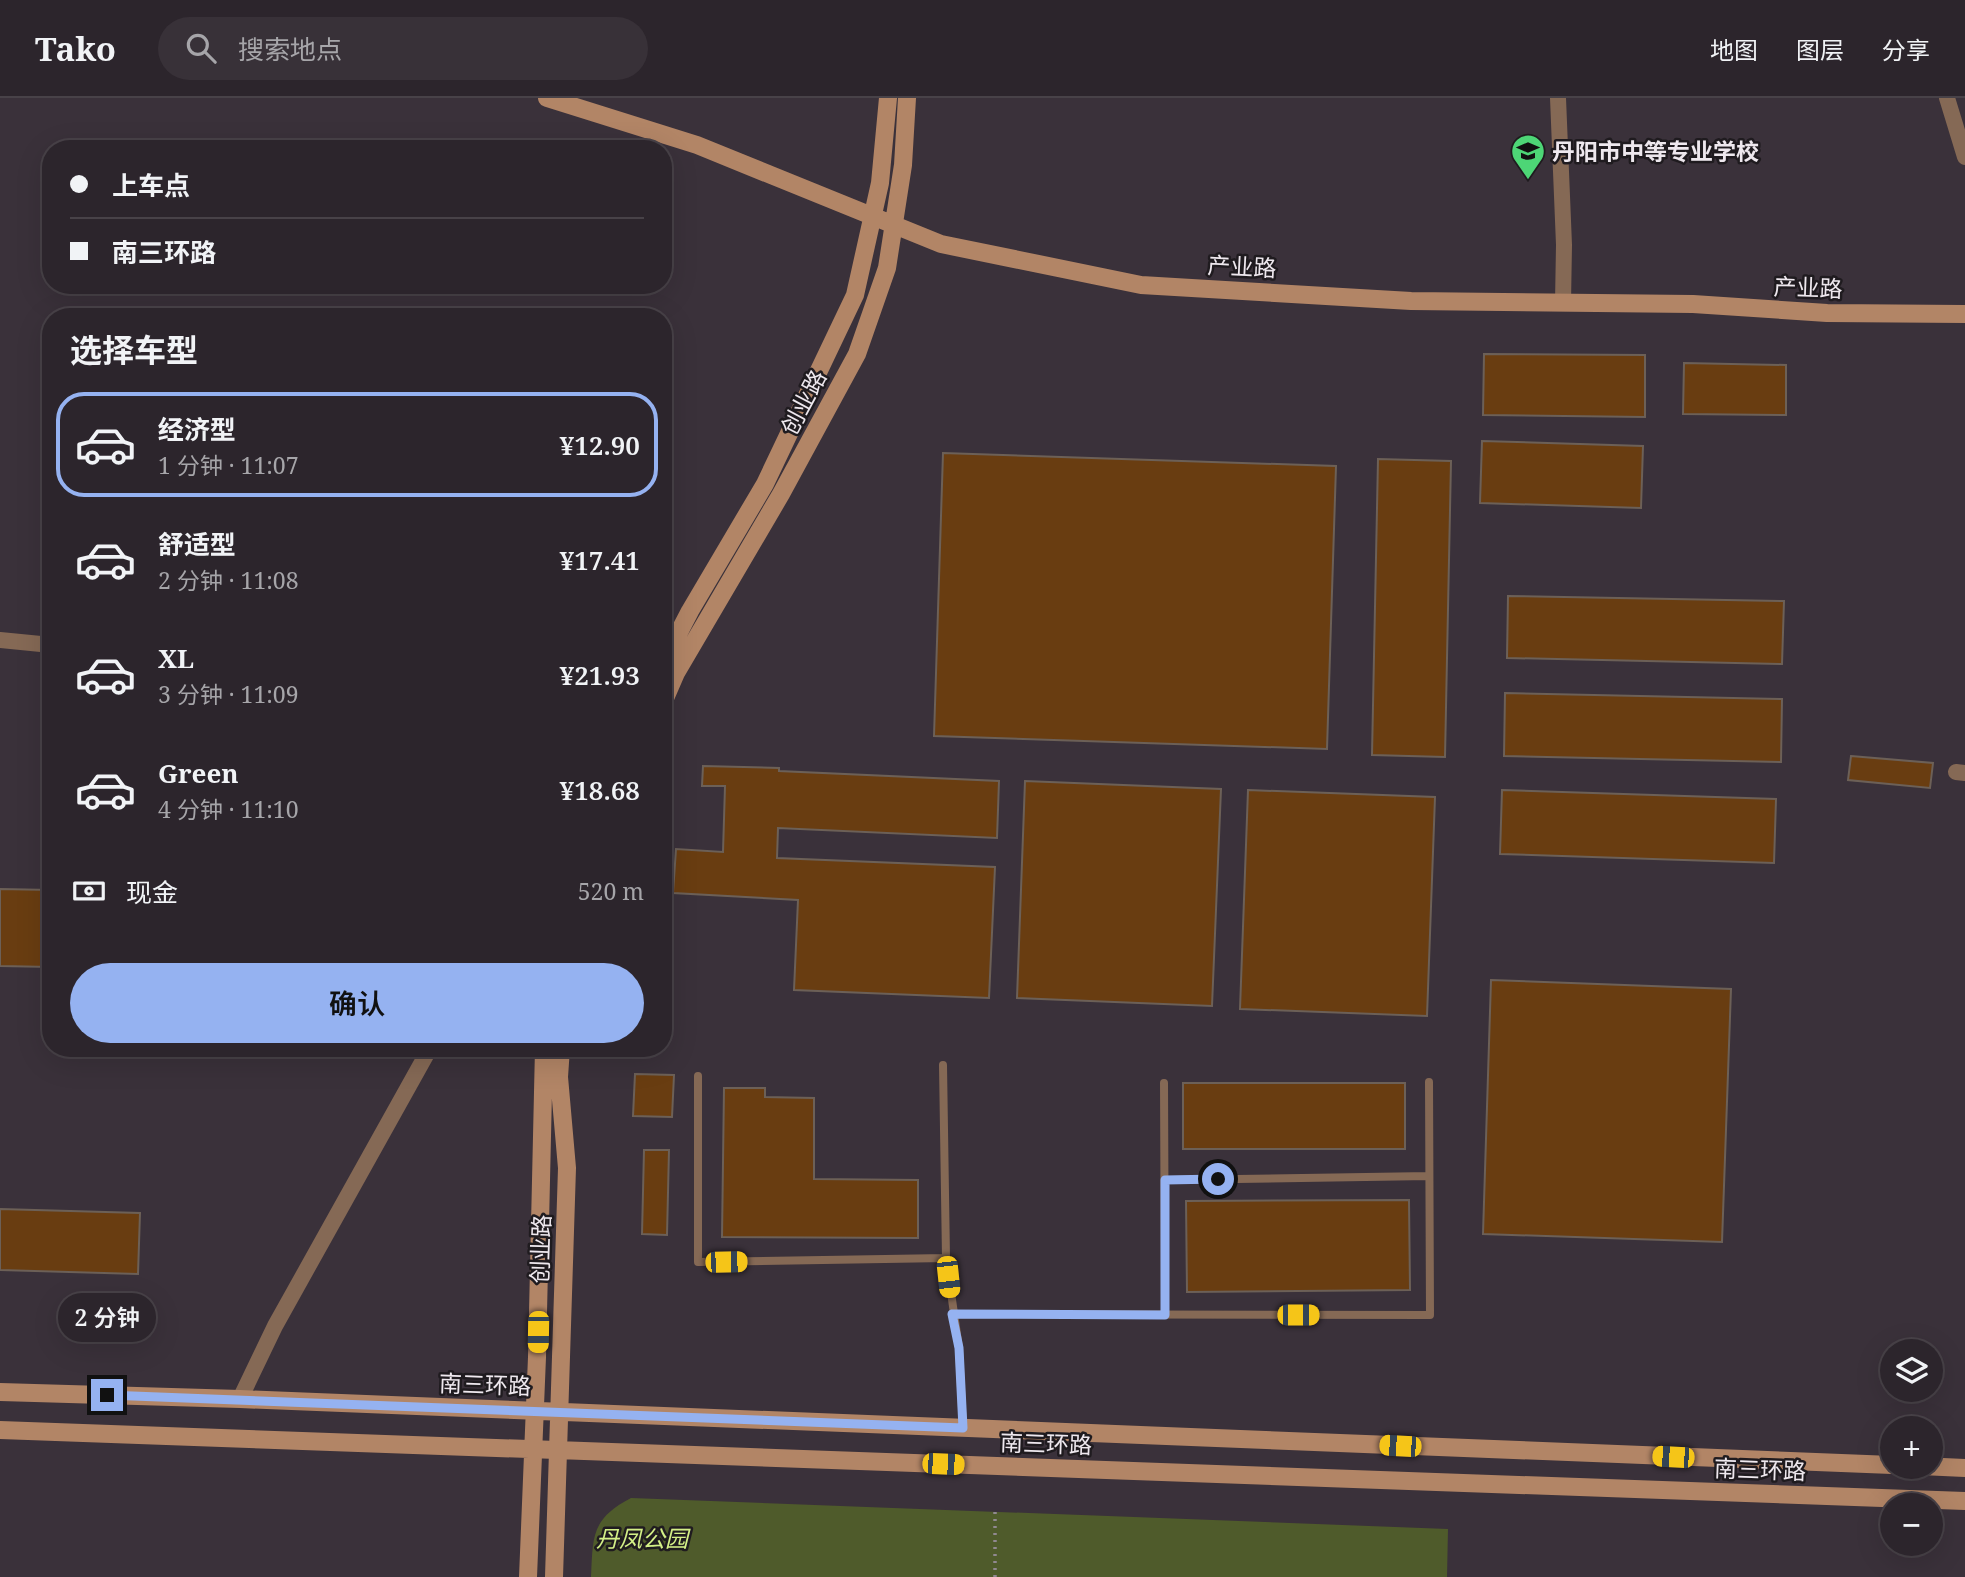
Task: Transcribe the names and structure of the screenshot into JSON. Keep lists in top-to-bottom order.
{
  "streets": {
    "main road": ["产业路", "创业路", "南三环路"]
  },
  "crossings": [
    ["产业路", "创业路"],
    ["创业路", "南三环路"]
  ],
  "parks": ["丹凤公园"],
  "places": {
    "school or university": ["丹阳市中等专业学校"]
  },
  "page": {
    "header": "Tako",
    "search": "搜索地点",
    "nav": ["地图", "图层", "分享"],
    "banner": ["上车点", "南三环路"],
    "heading": "选择车型",
    "list": [
      {
        "name": "经济型",
        "note": "1 分钟 · 11:07",
        "value": "¥12.90"
      },
      {
        "name": "舒适型",
        "note": "2 分钟 · 11:08",
        "value": "¥17.41"
      },
      {
        "name": "XL",
        "note": "3 分钟 · 11:09",
        "value": "¥21.93"
      },
      {
        "name": "Green",
        "note": "4 分钟 · 11:10",
        "value": "¥18.68"
      }
    ],
    "pay": ["现金", "520 m"],
    "buttons": "确认",
    "bubble": "2 分钟",
    "map_buttons": ["+", "−"]
  }
}
